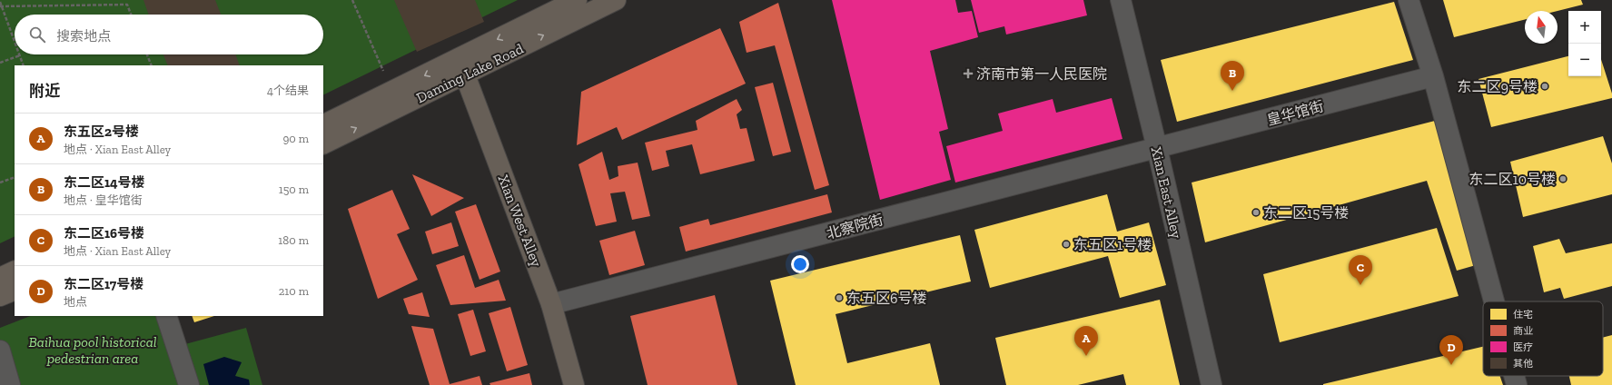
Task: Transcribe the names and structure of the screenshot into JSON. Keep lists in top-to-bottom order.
{
  "streets": {
    "main road": ["Daming Lake Road", "Xian West Alley"],
    "street": ["皇华馆街", "Xian East Alley", "北察院街"]
  },
  "crossings": [
    ["Daming Lake Road", "Xian West Alley"],
    ["皇华馆街", "Xian East Alley"],
    ["皇华馆街", "北察院街"],
    ["Xian East Alley", "北察院街"],
    ["Xian West Alley", "北察院街"]
  ],
  "parks": ["Baihua pool historical pedestrian area"],
  "places": {
    "health": ["济南市第一人民医院"],
    "other": [
      "东二区9号楼",
      "东二区10号楼",
      "东二区15号楼",
      "东五区1号楼",
      "东五区6号楼"
    ]
  },
  "legend": [
    "住宅",
    "商业",
    "医疗",
    "其他"
  ],
  "north": "top",
  "page": {
    "map_buttons": ["+", "−"],
    "search": "搜索地点",
    "pins": [
      "B",
      "C",
      "A",
      "D"
    ],
    "heading": ["附近", "4个结果"],
    "list": [
      {
        "mark": "A",
        "name": "东五区2号楼",
        "note": "地点 · Xian East Alley",
        "value": "90 m"
      },
      {
        "mark": "B",
        "name": "东二区14号楼",
        "note": "地点 · 皇华馆街",
        "value": "150 m"
      },
      {
        "mark": "C",
        "name": "东二区16号楼",
        "note": "地点 · Xian East Alley",
        "value": "180 m"
      },
      {
        "mark": "D",
        "name": "东二区17号楼",
        "note": "地点",
        "value": "210 m"
      }
    ]
  }
}
